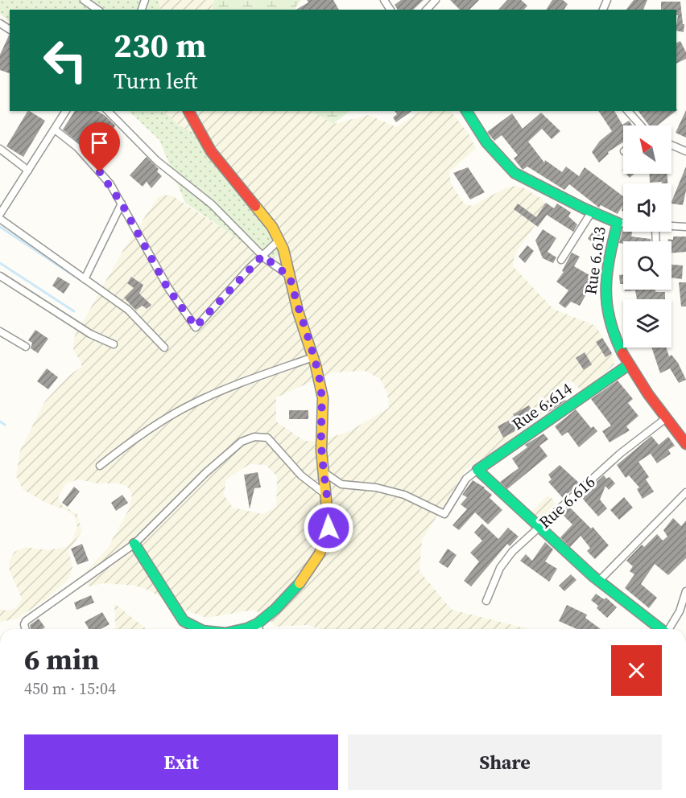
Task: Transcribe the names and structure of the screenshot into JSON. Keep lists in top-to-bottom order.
{
  "streets": {
    "street": ["Rue 6.613", "Rue 6.614", "Rue 6.616"]
  },
  "crossings": [
    ["Rue 6.613", "Rue 6.614"],
    ["Rue 6.613", "Rue 6.616"]
  ],
  "north": "top left",
  "page": {
    "turn": ["230 m", "Turn left"],
    "heading": ["6 min", "450 m · 15:04"],
    "buttons": ["Exit", "Share"]
  }
}
